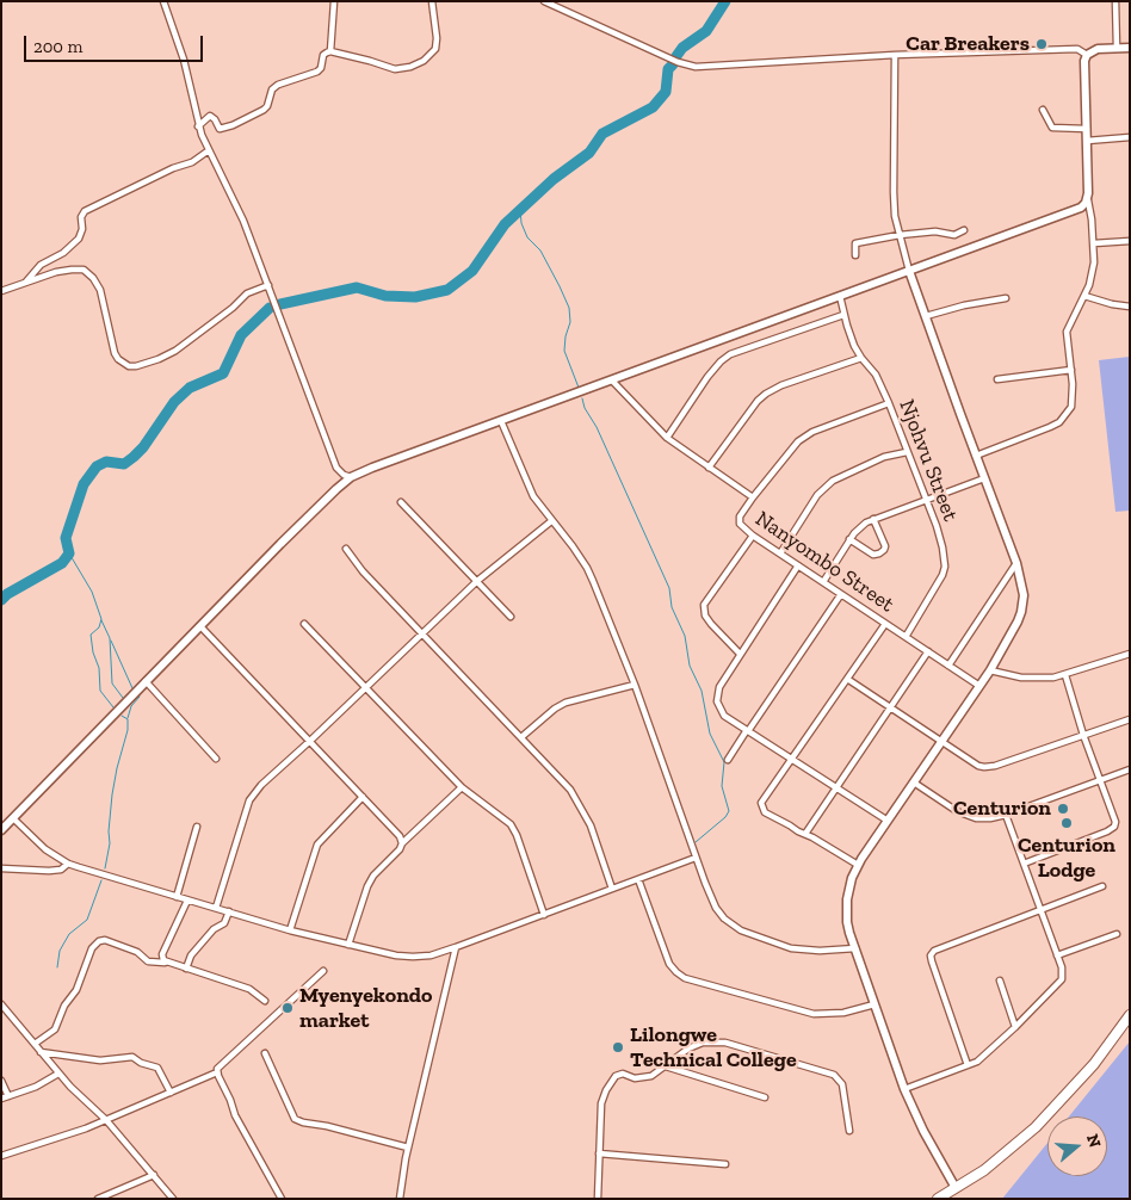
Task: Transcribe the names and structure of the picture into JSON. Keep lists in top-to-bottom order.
{
  "streets": {
    "street": ["Njohvu Street", "Nanyombo Street"]
  },
  "crossings": [
    ["Njohvu Street", "Nanyombo Street"]
  ],
  "places": [
    "Car Breakers",
    "Centurion",
    "Centurion Lodge",
    "Myenyekondo market",
    "Lilongwe Technical College"
  ],
  "scale_bar": "200 m",
  "north": "right"
}
